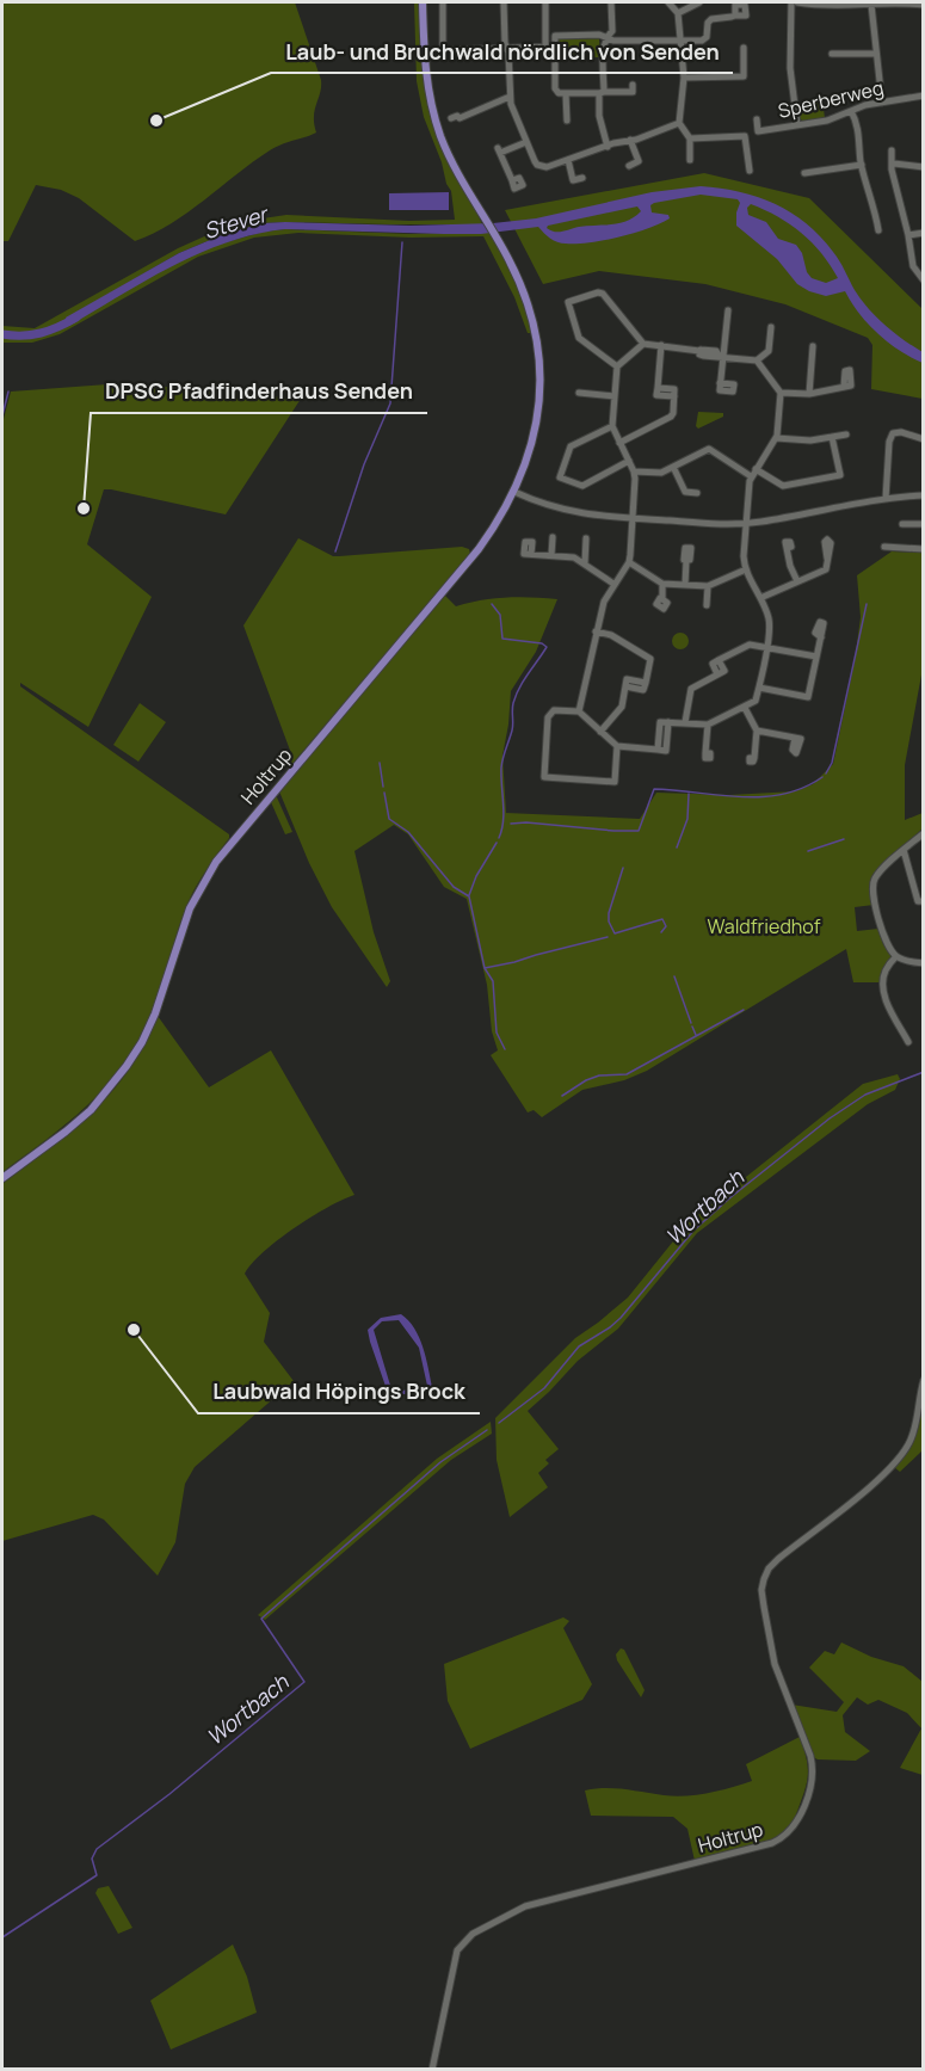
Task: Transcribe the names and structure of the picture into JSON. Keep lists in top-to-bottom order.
{
  "streets": {
    "main road": ["Holtrup"],
    "street": ["Sperberweg"]
  },
  "water": ["Stever", "Wortbach"],
  "parks": ["Waldfriedhof"],
  "places": ["Laub- und Bruchwald nördlich von Senden", "DPSG Pfadfinderhaus Senden", "Laubwald Höpings Brock"]
}
